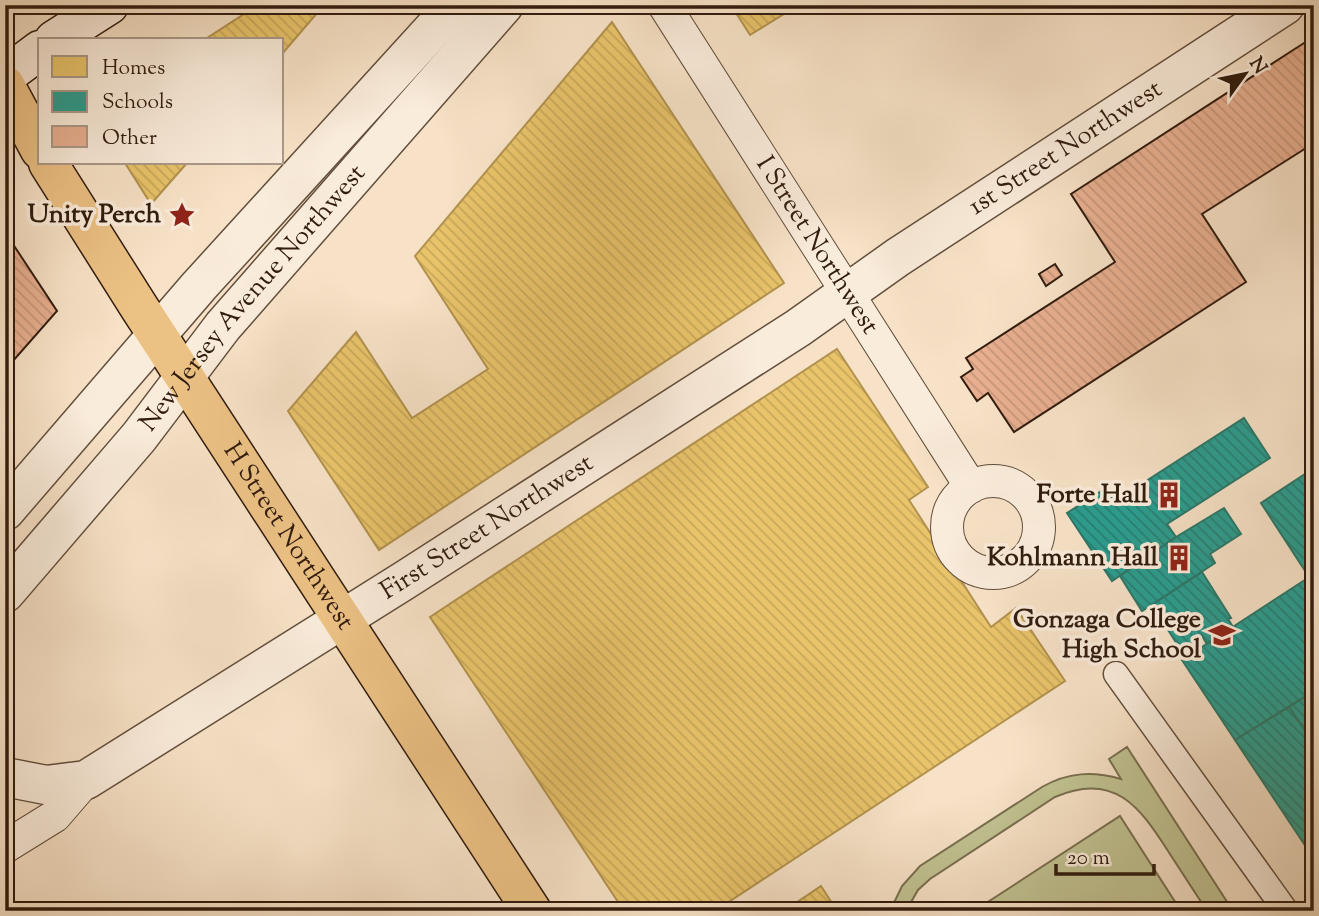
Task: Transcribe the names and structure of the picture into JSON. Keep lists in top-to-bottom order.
{
  "streets": {
    "main road": ["H Street Northwest"],
    "street": [
      "1st Street Northwest",
      "I Street Northwest",
      "New Jersey Avenue Northwest",
      "First Street Northwest"
    ]
  },
  "crossings": [
    ["1st Street Northwest", "I Street Northwest"],
    ["1st Street Northwest", "First Street Northwest"],
    ["I Street Northwest", "First Street Northwest"],
    ["New Jersey Avenue Northwest", "H Street Northwest"],
    ["First Street Northwest", "H Street Northwest"]
  ],
  "places": {
    "place": ["Unity Perch"],
    "building": ["Forte Hall", "Kohlmann Hall"],
    "school or university": ["Gonzaga College High School"]
  },
  "legend": ["Homes", "Schools", "Other"],
  "scale_bar": "20 m",
  "north": "top right"
}
